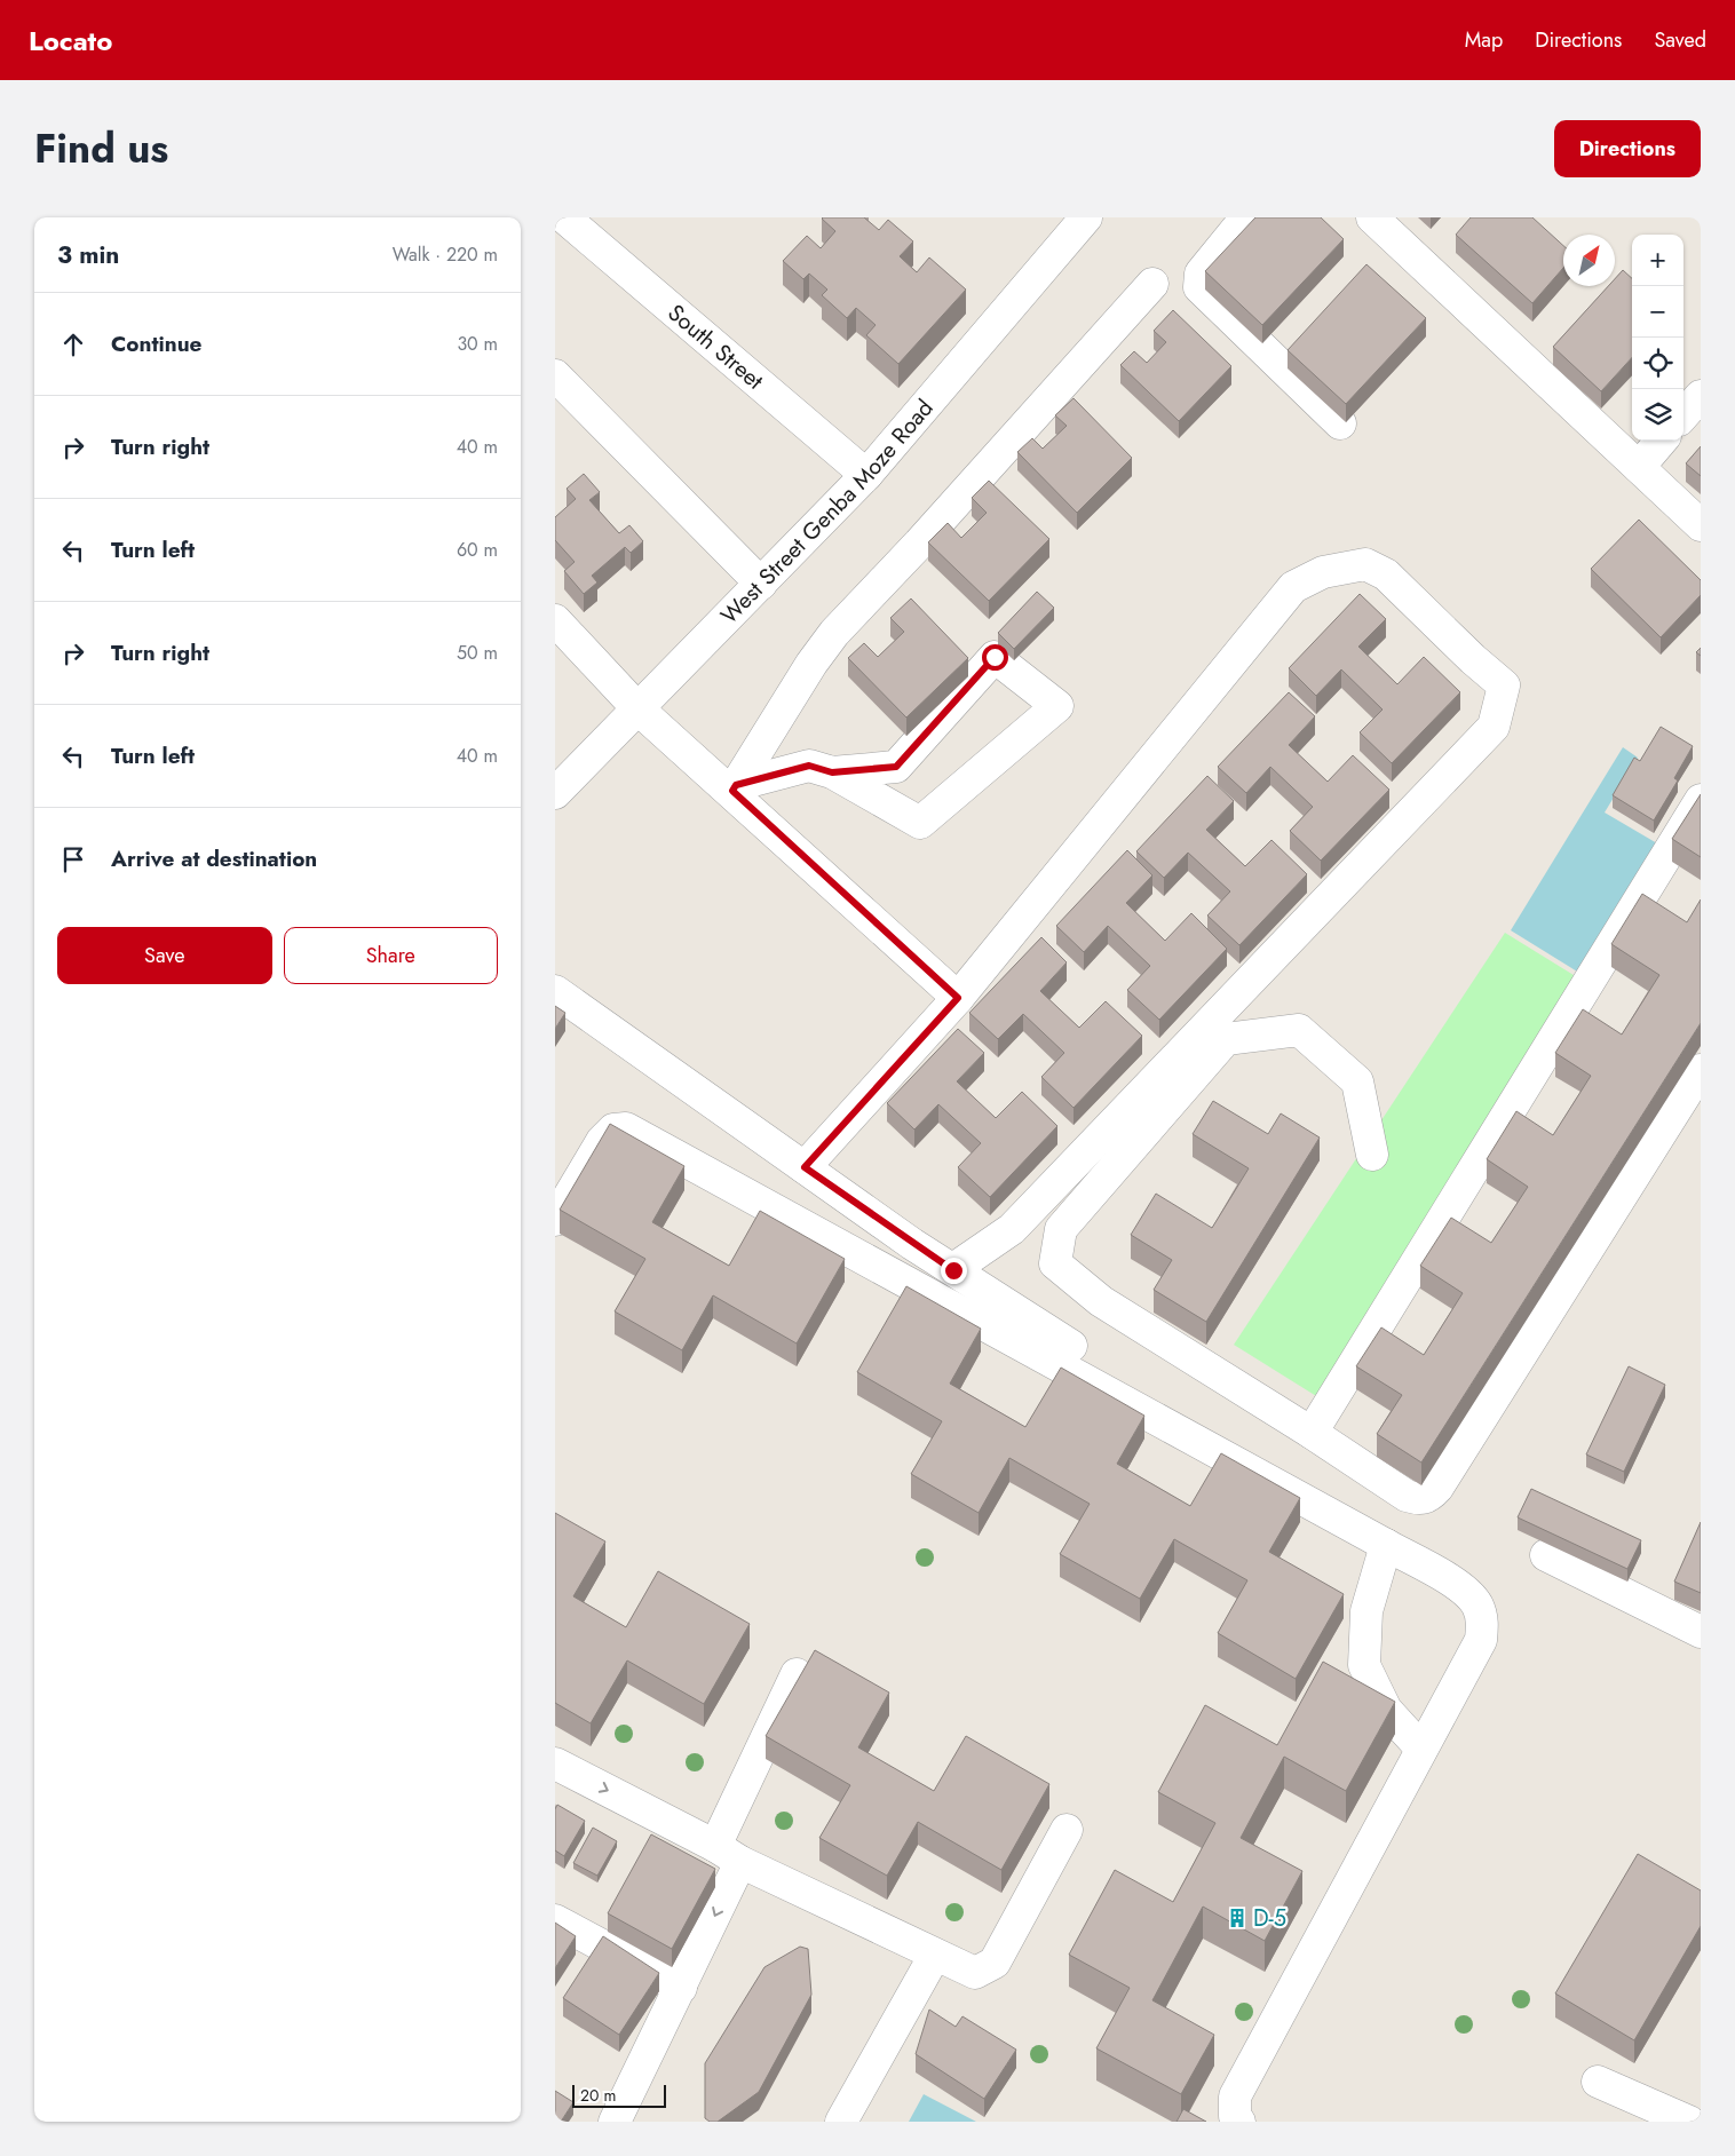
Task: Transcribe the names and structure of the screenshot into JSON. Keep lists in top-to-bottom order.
{
  "streets": {
    "street": ["South Street", "West Street Genba Moze Road"]
  },
  "crossings": [
    ["South Street", "West Street Genba Moze Road"]
  ],
  "places": {
    "building": ["D-5"]
  },
  "scale_bar": "20 m",
  "north": "top right",
  "page": {
    "header": "Locato",
    "nav": ["Map", "Directions", "Saved"],
    "title": "Find us",
    "buttons": [
      "Directions",
      ["Save", "Share"]
    ],
    "heading": ["3 min", "Walk · 220 m"],
    "map_buttons": ["+", "−"],
    "list": [
      ["Continue", "30 m"],
      ["Turn right", "40 m"],
      ["Turn left", "60 m"],
      ["Turn right", "50 m"],
      ["Turn left", "40 m"],
      "Arrive at destination"
    ],
    "scale": "20 m"
  }
}
